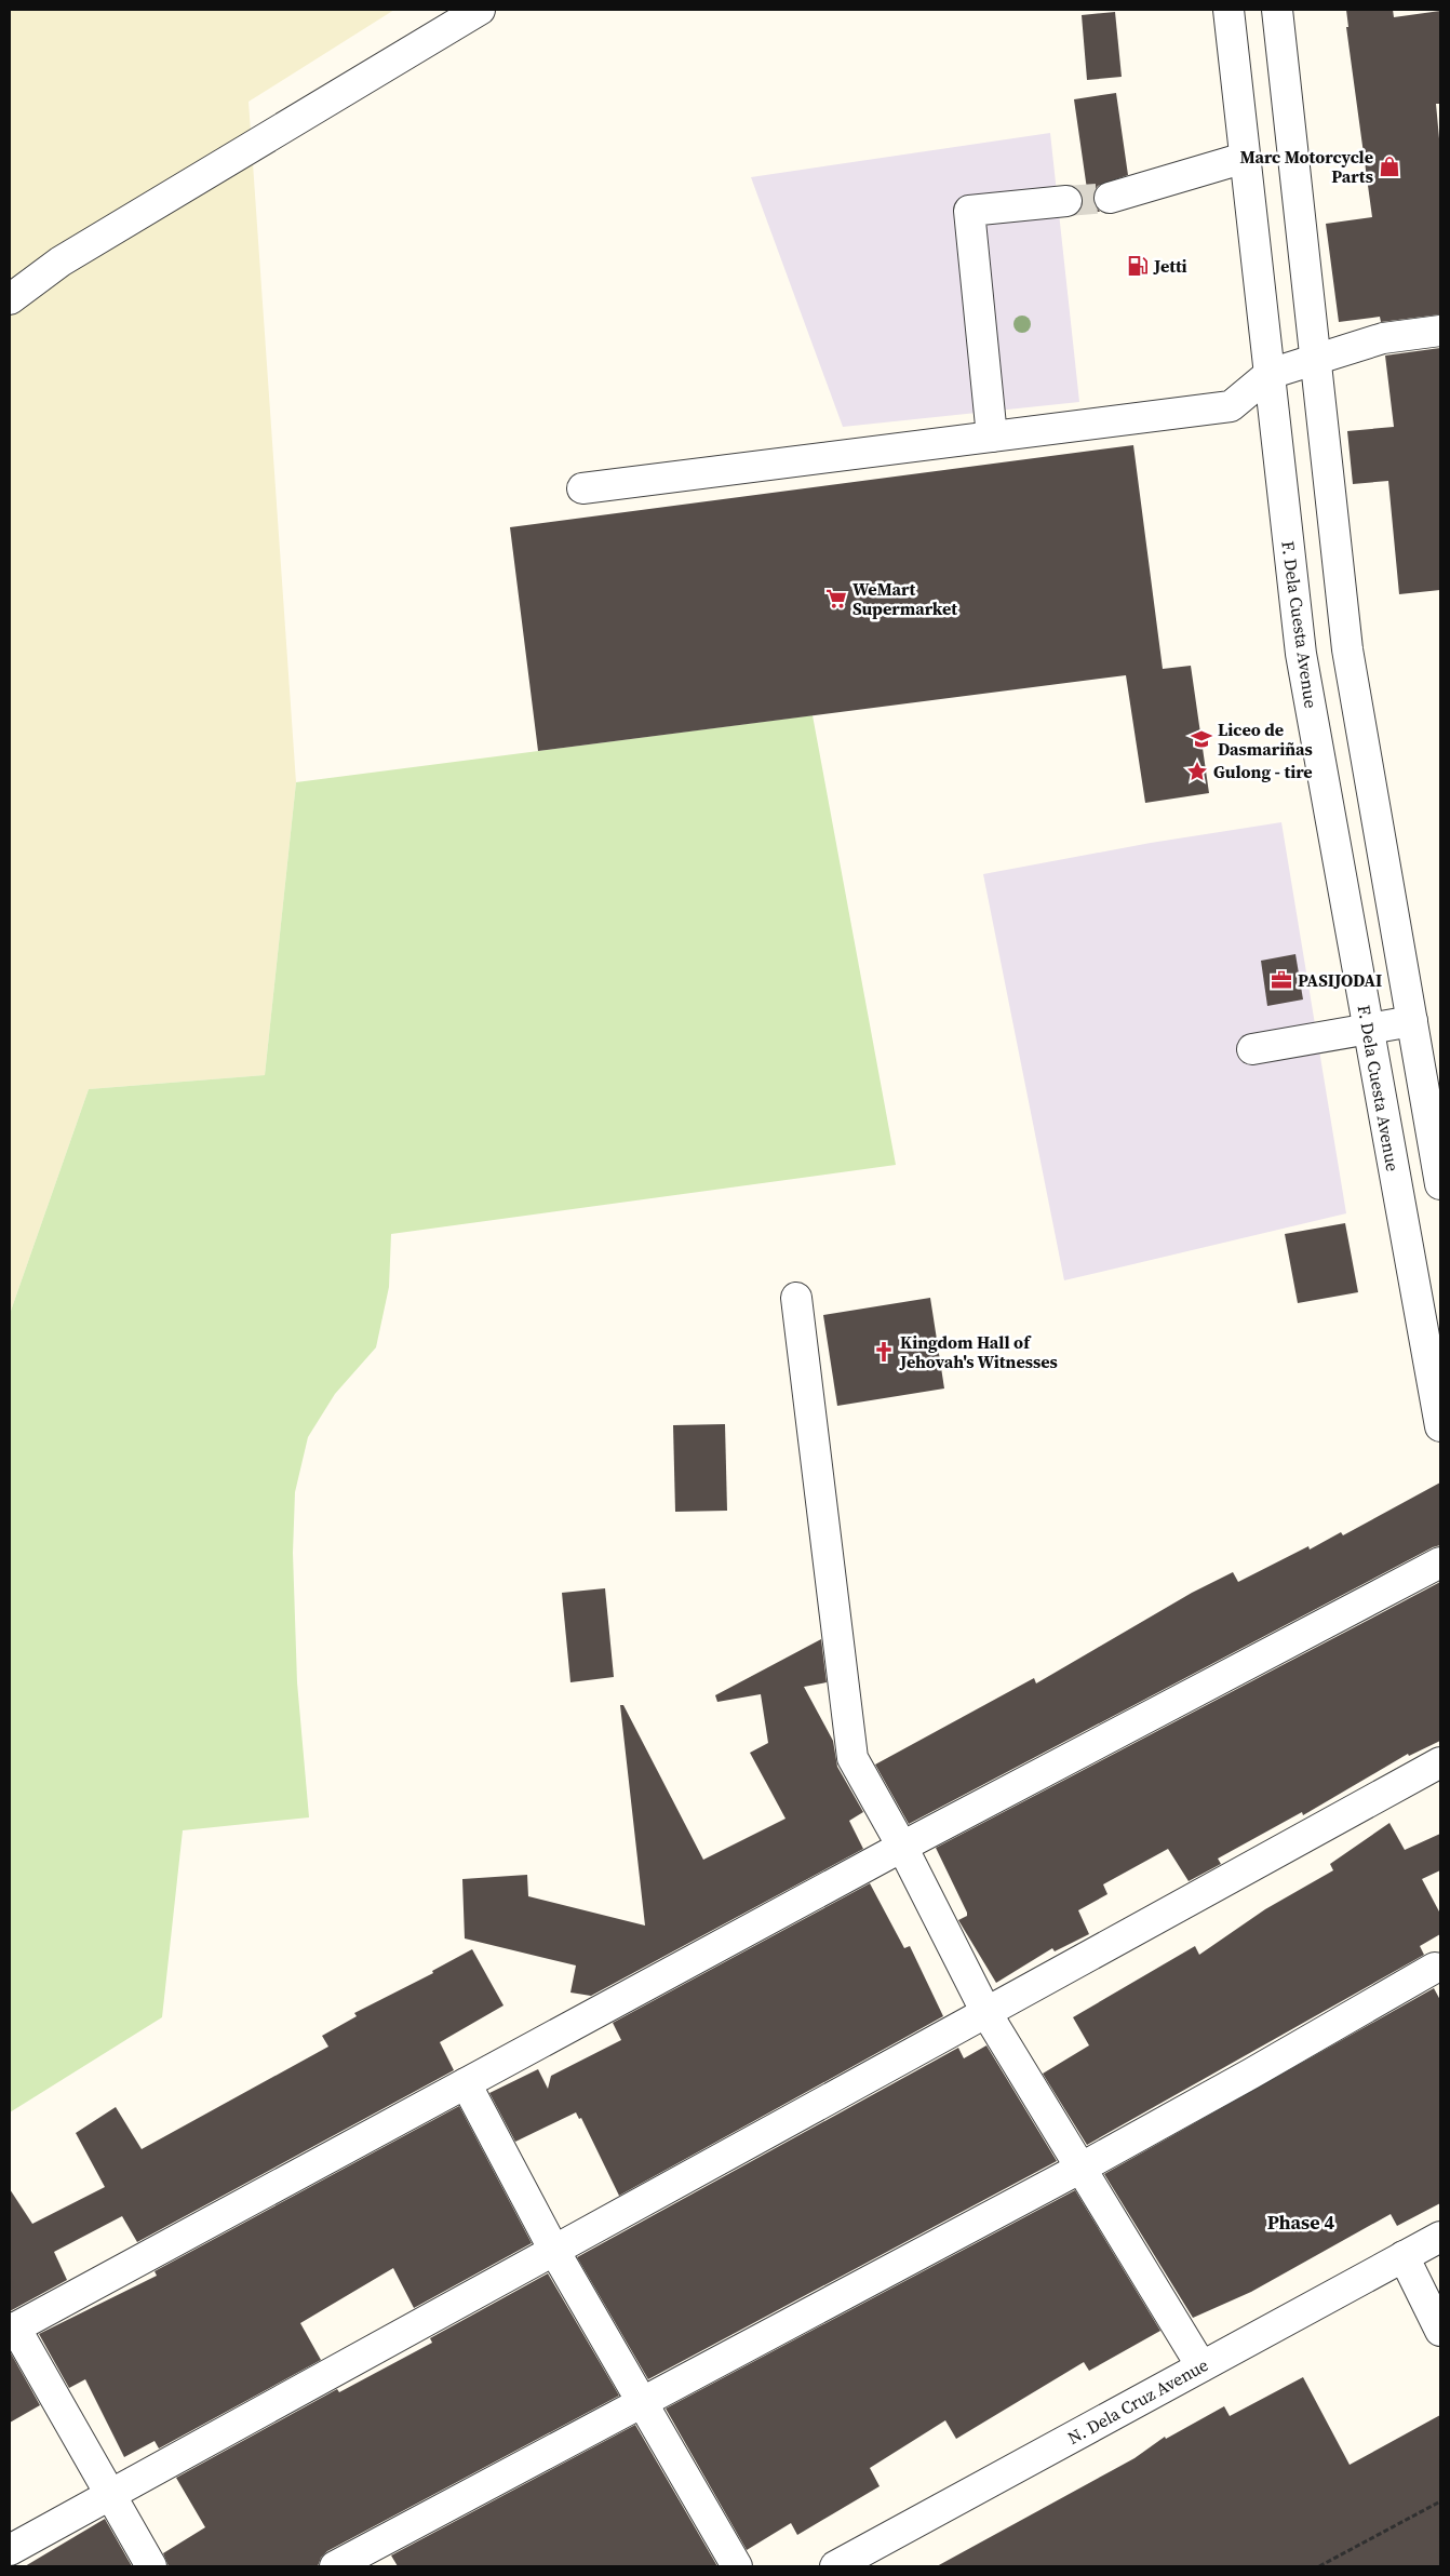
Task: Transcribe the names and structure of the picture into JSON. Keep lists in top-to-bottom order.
{
  "streets": {
    "street": ["F. Dela Cuesta Avenue", "N. Dela Cruz Avenue"]
  },
  "districts": ["Phase 4"],
  "places": {
    "shop": ["Marc Motorcycle Parts"],
    "fuel station": ["Jetti"],
    "supermarket": ["WeMart Supermarket"],
    "school or university": ["Liceo de Dasmariñas"],
    "place": ["Gulong - tire"],
    "office": ["PASIJODAI"],
    "church": ["Kingdom Hall of Jehovah's Witnesses"]
  }
}
